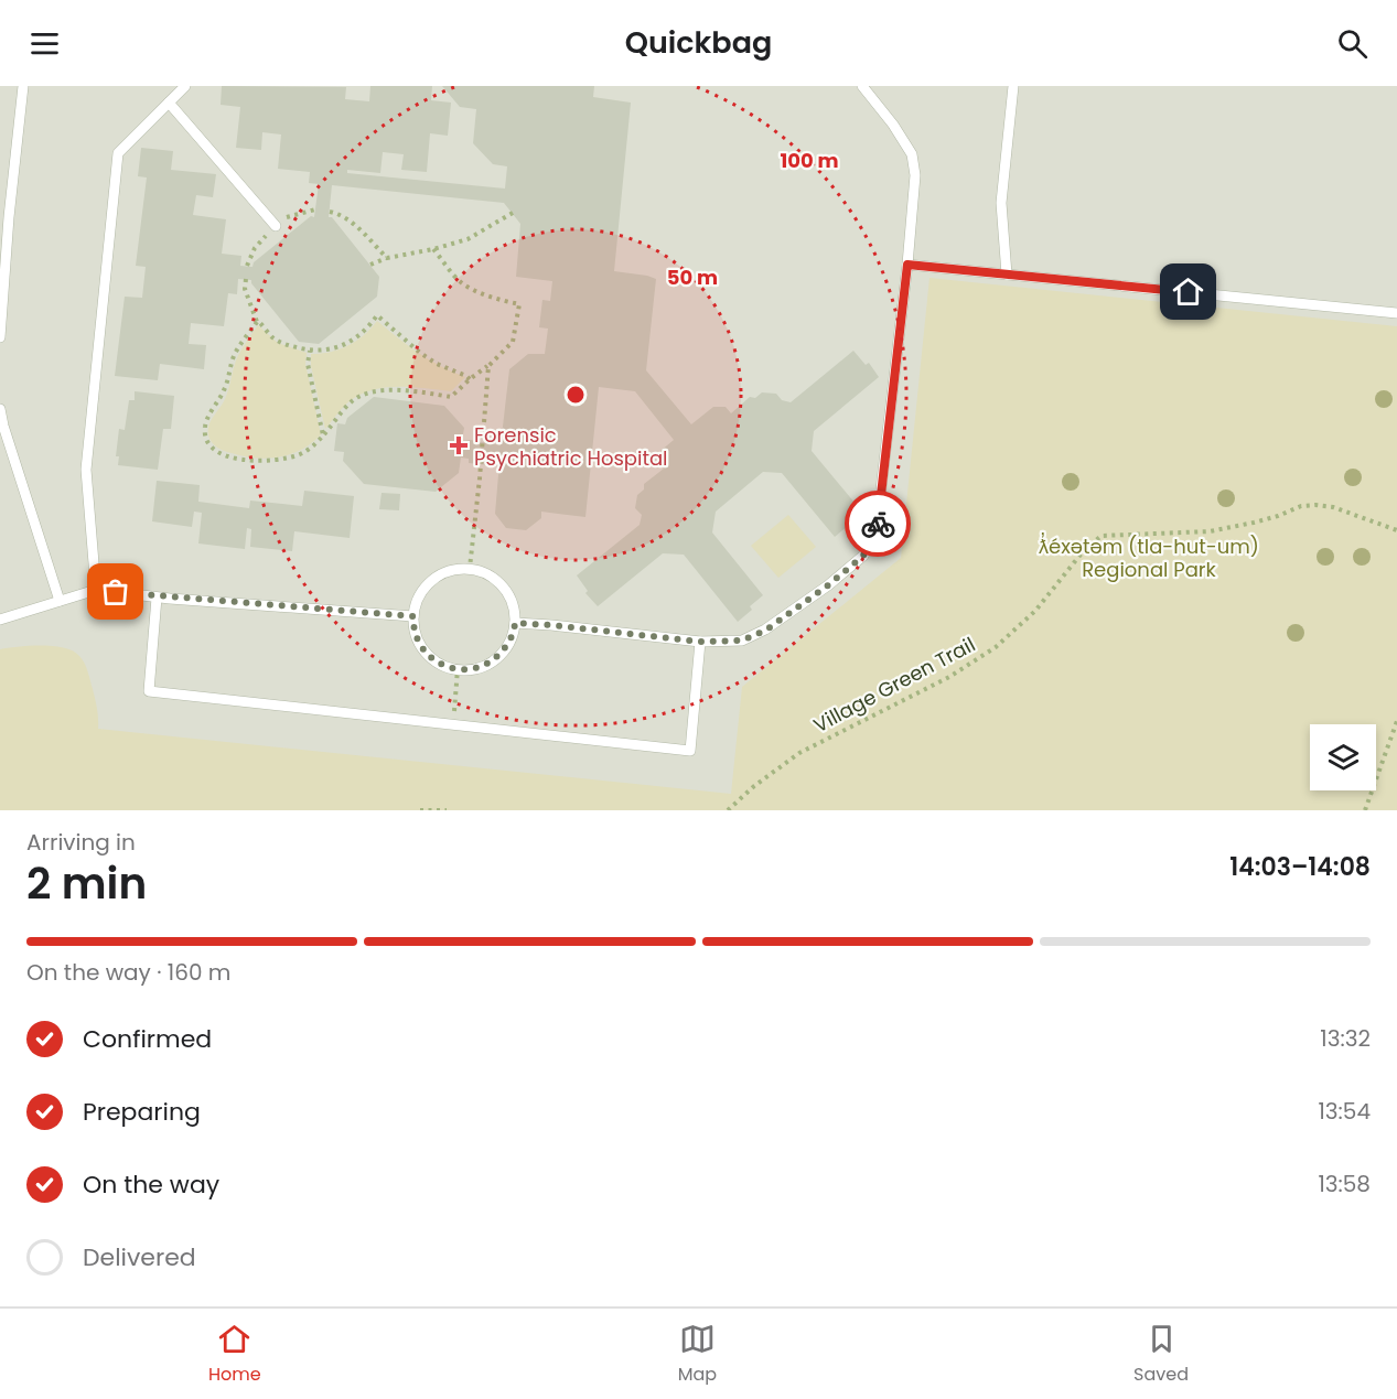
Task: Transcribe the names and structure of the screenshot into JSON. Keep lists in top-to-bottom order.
{
  "streets": {
    "path": ["Village Green Trail"]
  },
  "parks": ["ƛ̓éxətəm (tla-hut-um) Regional Park"],
  "places": {
    "health": ["Forensic Psychiatric Hospital"]
  },
  "page": {
    "header": "Quickbag",
    "heading": ["2 min", "Arriving in", "14:03–14:08"],
    "bar": "On the way · 160 m",
    "list": [
      ["Confirmed", "13:32"],
      ["Preparing", "13:54"],
      ["On the way", "13:58"],
      "Delivered"
    ],
    "tabs": ["Home", "Map", "Saved"]
  },
  "rings": ["100 m", "50 m"]
}
